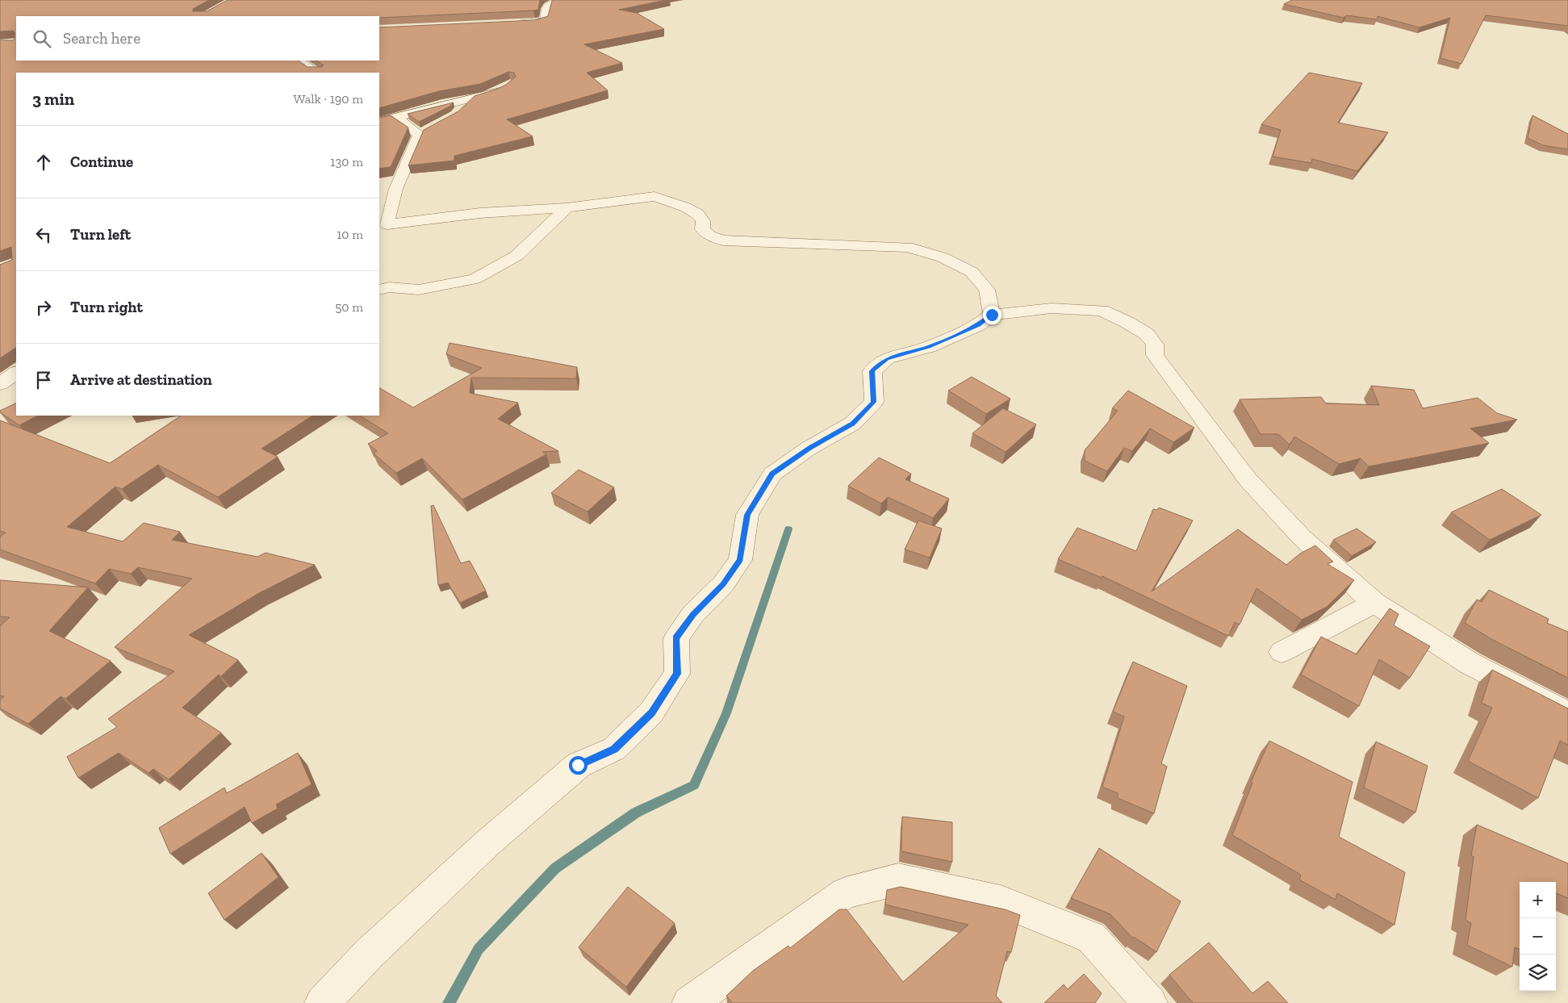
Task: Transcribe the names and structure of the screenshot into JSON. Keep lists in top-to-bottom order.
{
  "page": {
    "search": "Search here",
    "heading": ["3 min", "Walk · 190 m"],
    "list": [
      ["Continue", "130 m"],
      ["Turn left", "10 m"],
      ["Turn right", "50 m"],
      "Arrive at destination"
    ],
    "map_buttons": ["+", "−"]
  }
}
